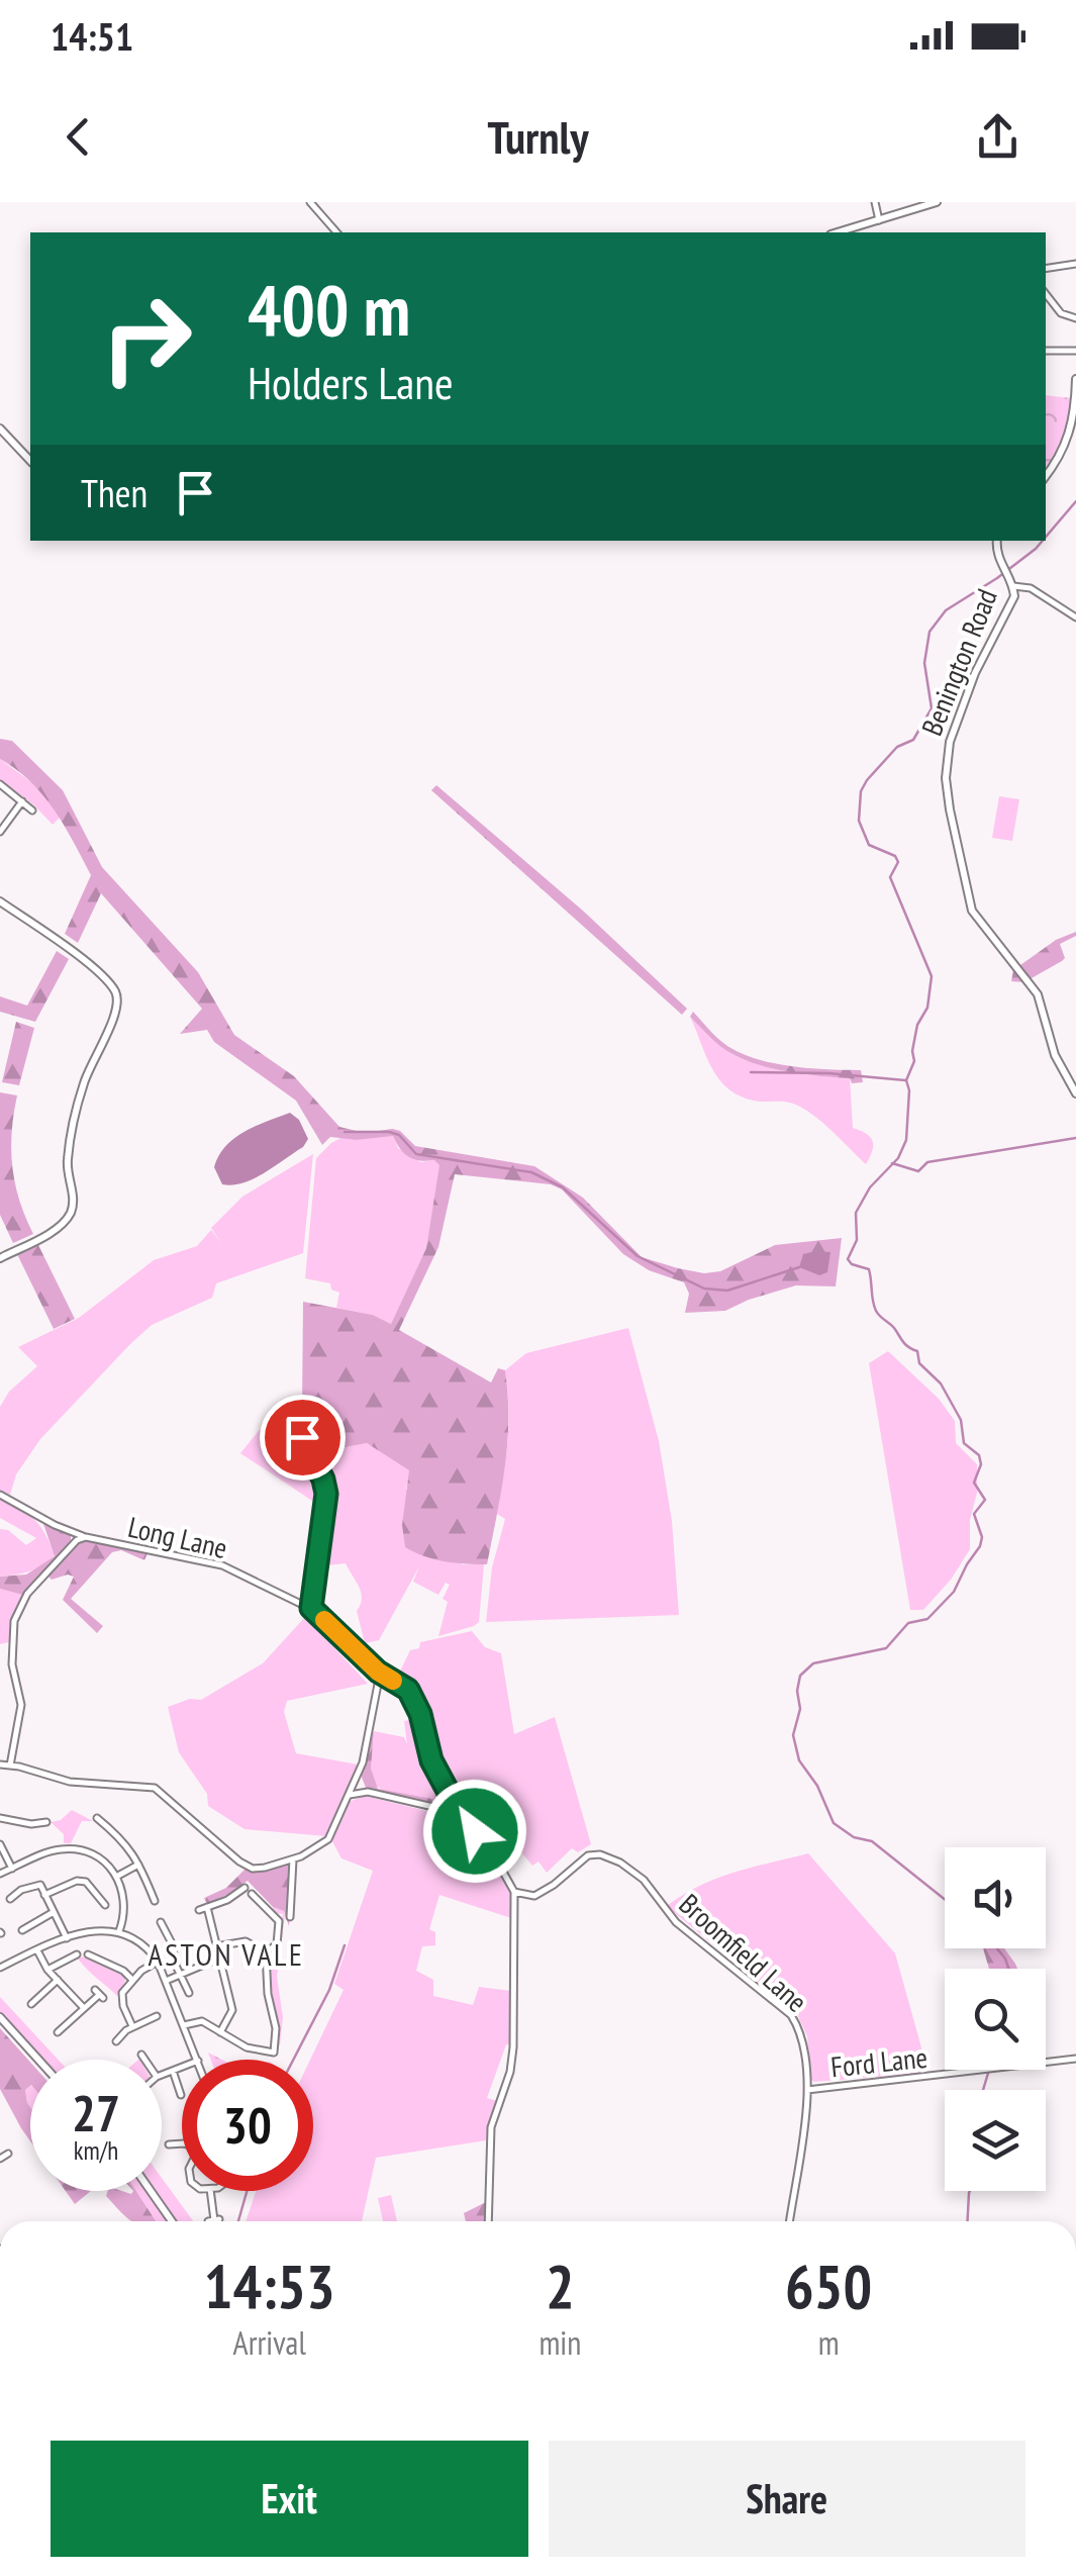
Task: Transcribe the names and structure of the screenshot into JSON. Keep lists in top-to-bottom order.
{
  "streets": {
    "street": [
      "Benington Road",
      "Long Lane",
      "Broomfield Lane",
      "Ford Lane"
    ]
  },
  "crossings": [
    ["Long Lane", "Broomfield Lane"],
    ["Broomfield Lane", "Ford Lane"]
  ],
  "districts": ["ASTON VALE"],
  "page": {
    "status": "14:51",
    "header": "Turnly",
    "turn": ["400 m", "Holders Lane"],
    "then": "Then",
    "speed": "27 km/h",
    "limit": "30",
    "eta": [
      "14:53",
      "Arrival",
      "2",
      "min",
      "650",
      "m"
    ],
    "buttons": ["Exit", "Share"]
  }
}
